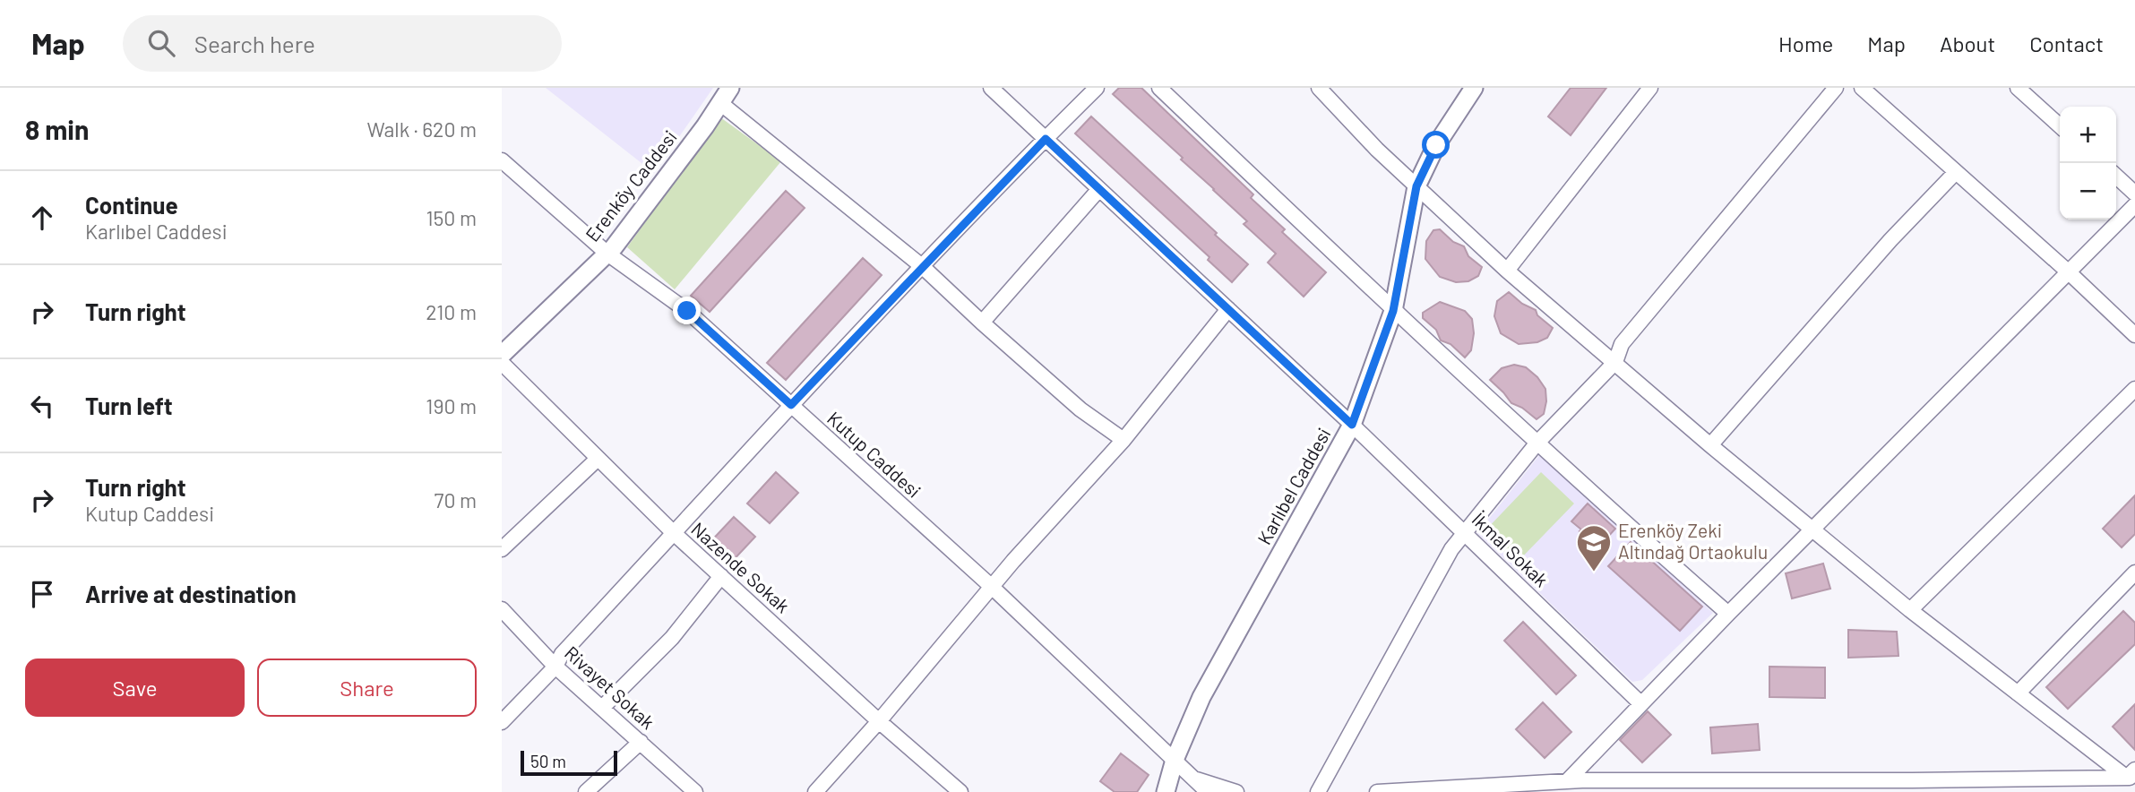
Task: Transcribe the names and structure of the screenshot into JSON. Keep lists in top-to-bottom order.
{
  "streets": {
    "street": [
      "Erenköy Caddesi",
      "Kutup Caddesi",
      "Karlıbel Caddesi",
      "İkmal Sokak",
      "Nazende Sokak",
      "Rivayet Sokak"
    ]
  },
  "crossings": [
    ["Erenköy Caddesi", "Kutup Caddesi"],
    ["Kutup Caddesi", "Karlıbel Caddesi"],
    ["Karlıbel Caddesi", "İkmal Sokak"]
  ],
  "places": {
    "school or university": ["Erenköy Zeki Altındağ Ortaokulu"]
  },
  "scale_bar": "50 m",
  "page": {
    "header": "Map",
    "search": "Search here",
    "nav": [
      "Home",
      "Map",
      "About",
      "Contact"
    ],
    "heading": ["8 min", "Walk · 620 m"],
    "map_buttons": ["+", "−"],
    "list": [
      ["Continue", "Karlıbel Caddesi", "150 m"],
      ["Turn right", "210 m"],
      ["Turn left", "190 m"],
      ["Turn right", "Kutup Caddesi", "70 m"],
      "Arrive at destination"
    ],
    "buttons": ["Save", "Share"],
    "scale": "50 m"
  }
}
